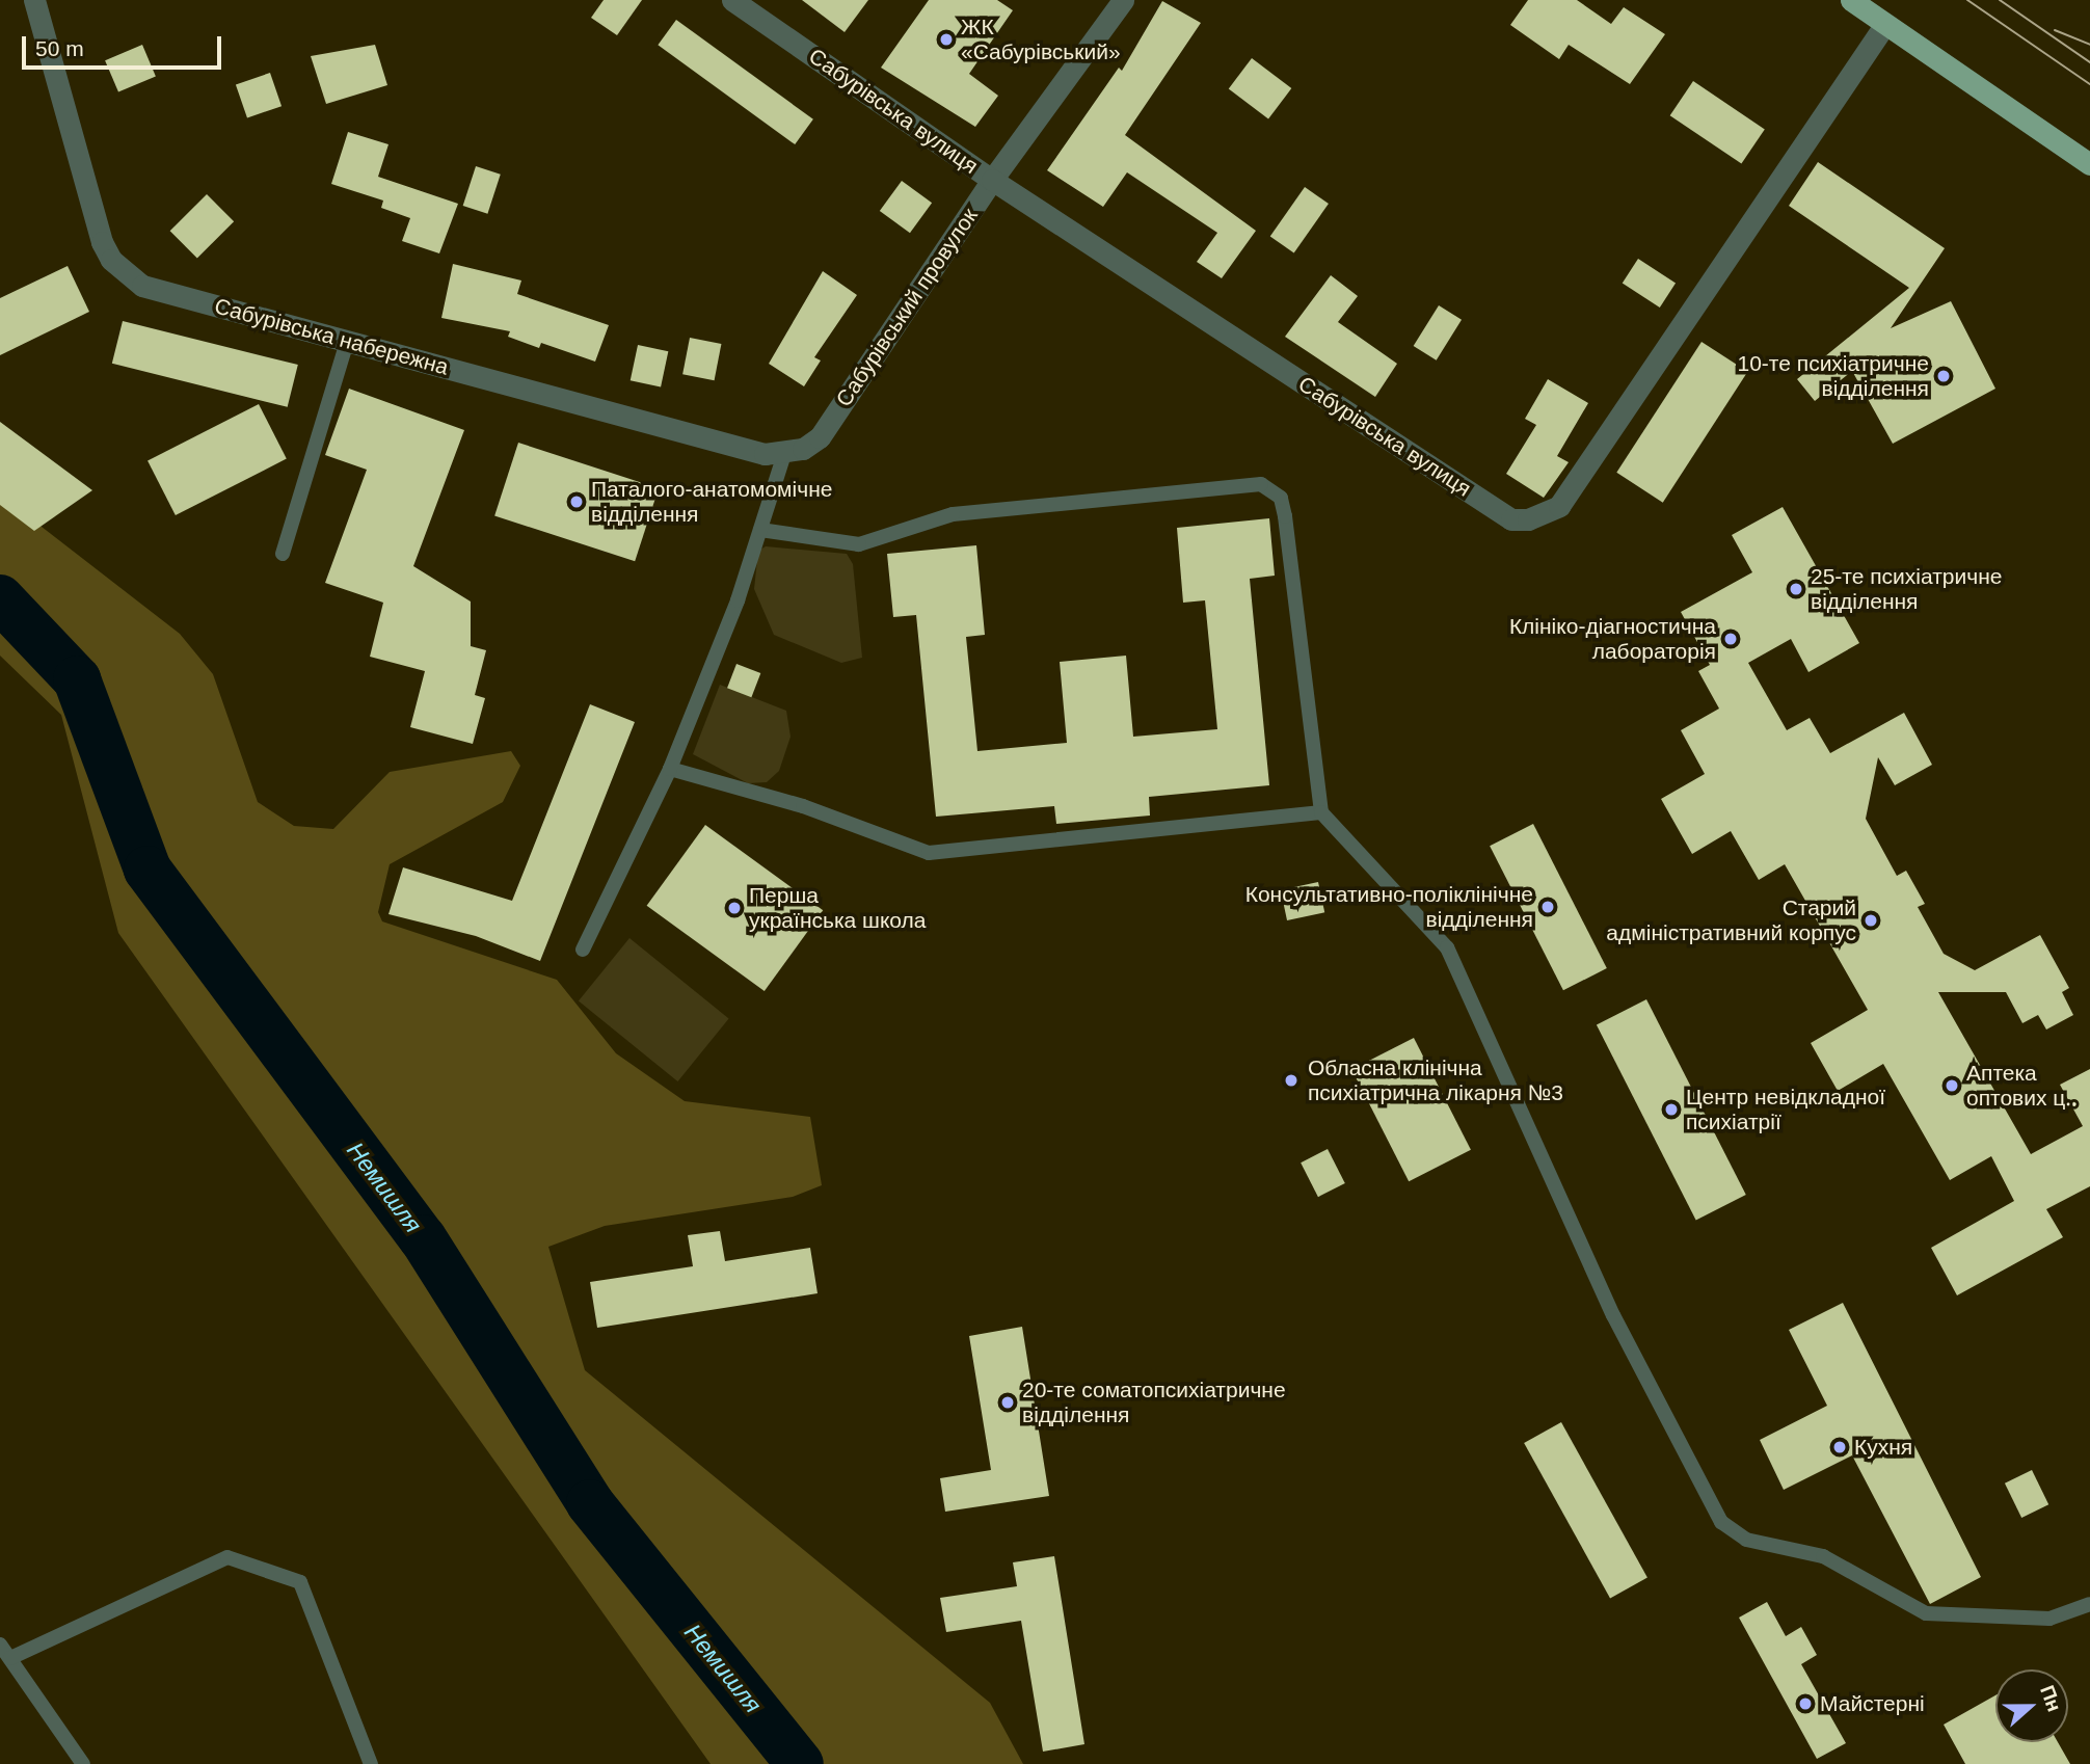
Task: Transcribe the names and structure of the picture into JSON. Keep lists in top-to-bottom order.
{
  "streets": {
    "street": ["Сабурівська вулиця", "Сабурівський провулок", "Сабурівська набережна"]
  },
  "crossings": [
    ["Сабурівська вулиця", "Сабурівський провулок"],
    ["Сабурівський провулок", "Сабурівська набережна"]
  ],
  "water": ["Немишля"],
  "places": [
    "ЖК «Сабурівський»",
    "10-те психіатричне відділення",
    "Паталого-анатомомічне відділення",
    "25-те психіатричне відділення",
    "Клініко-діагностична лабораторія",
    "Консультативно-поліклінічне відділення",
    "Перша українська школа",
    "Старий адміністративний корпус",
    "Обласна клінічна психіатрична лікарня №3",
    "Аптека оптових ц‥",
    "Центр невідкладної психіатрії",
    "20-те соматопсихіатричне відділення",
    "Кухня",
    "Майстерні"
  ],
  "scale_bar": "50 m",
  "north": "right"
}
